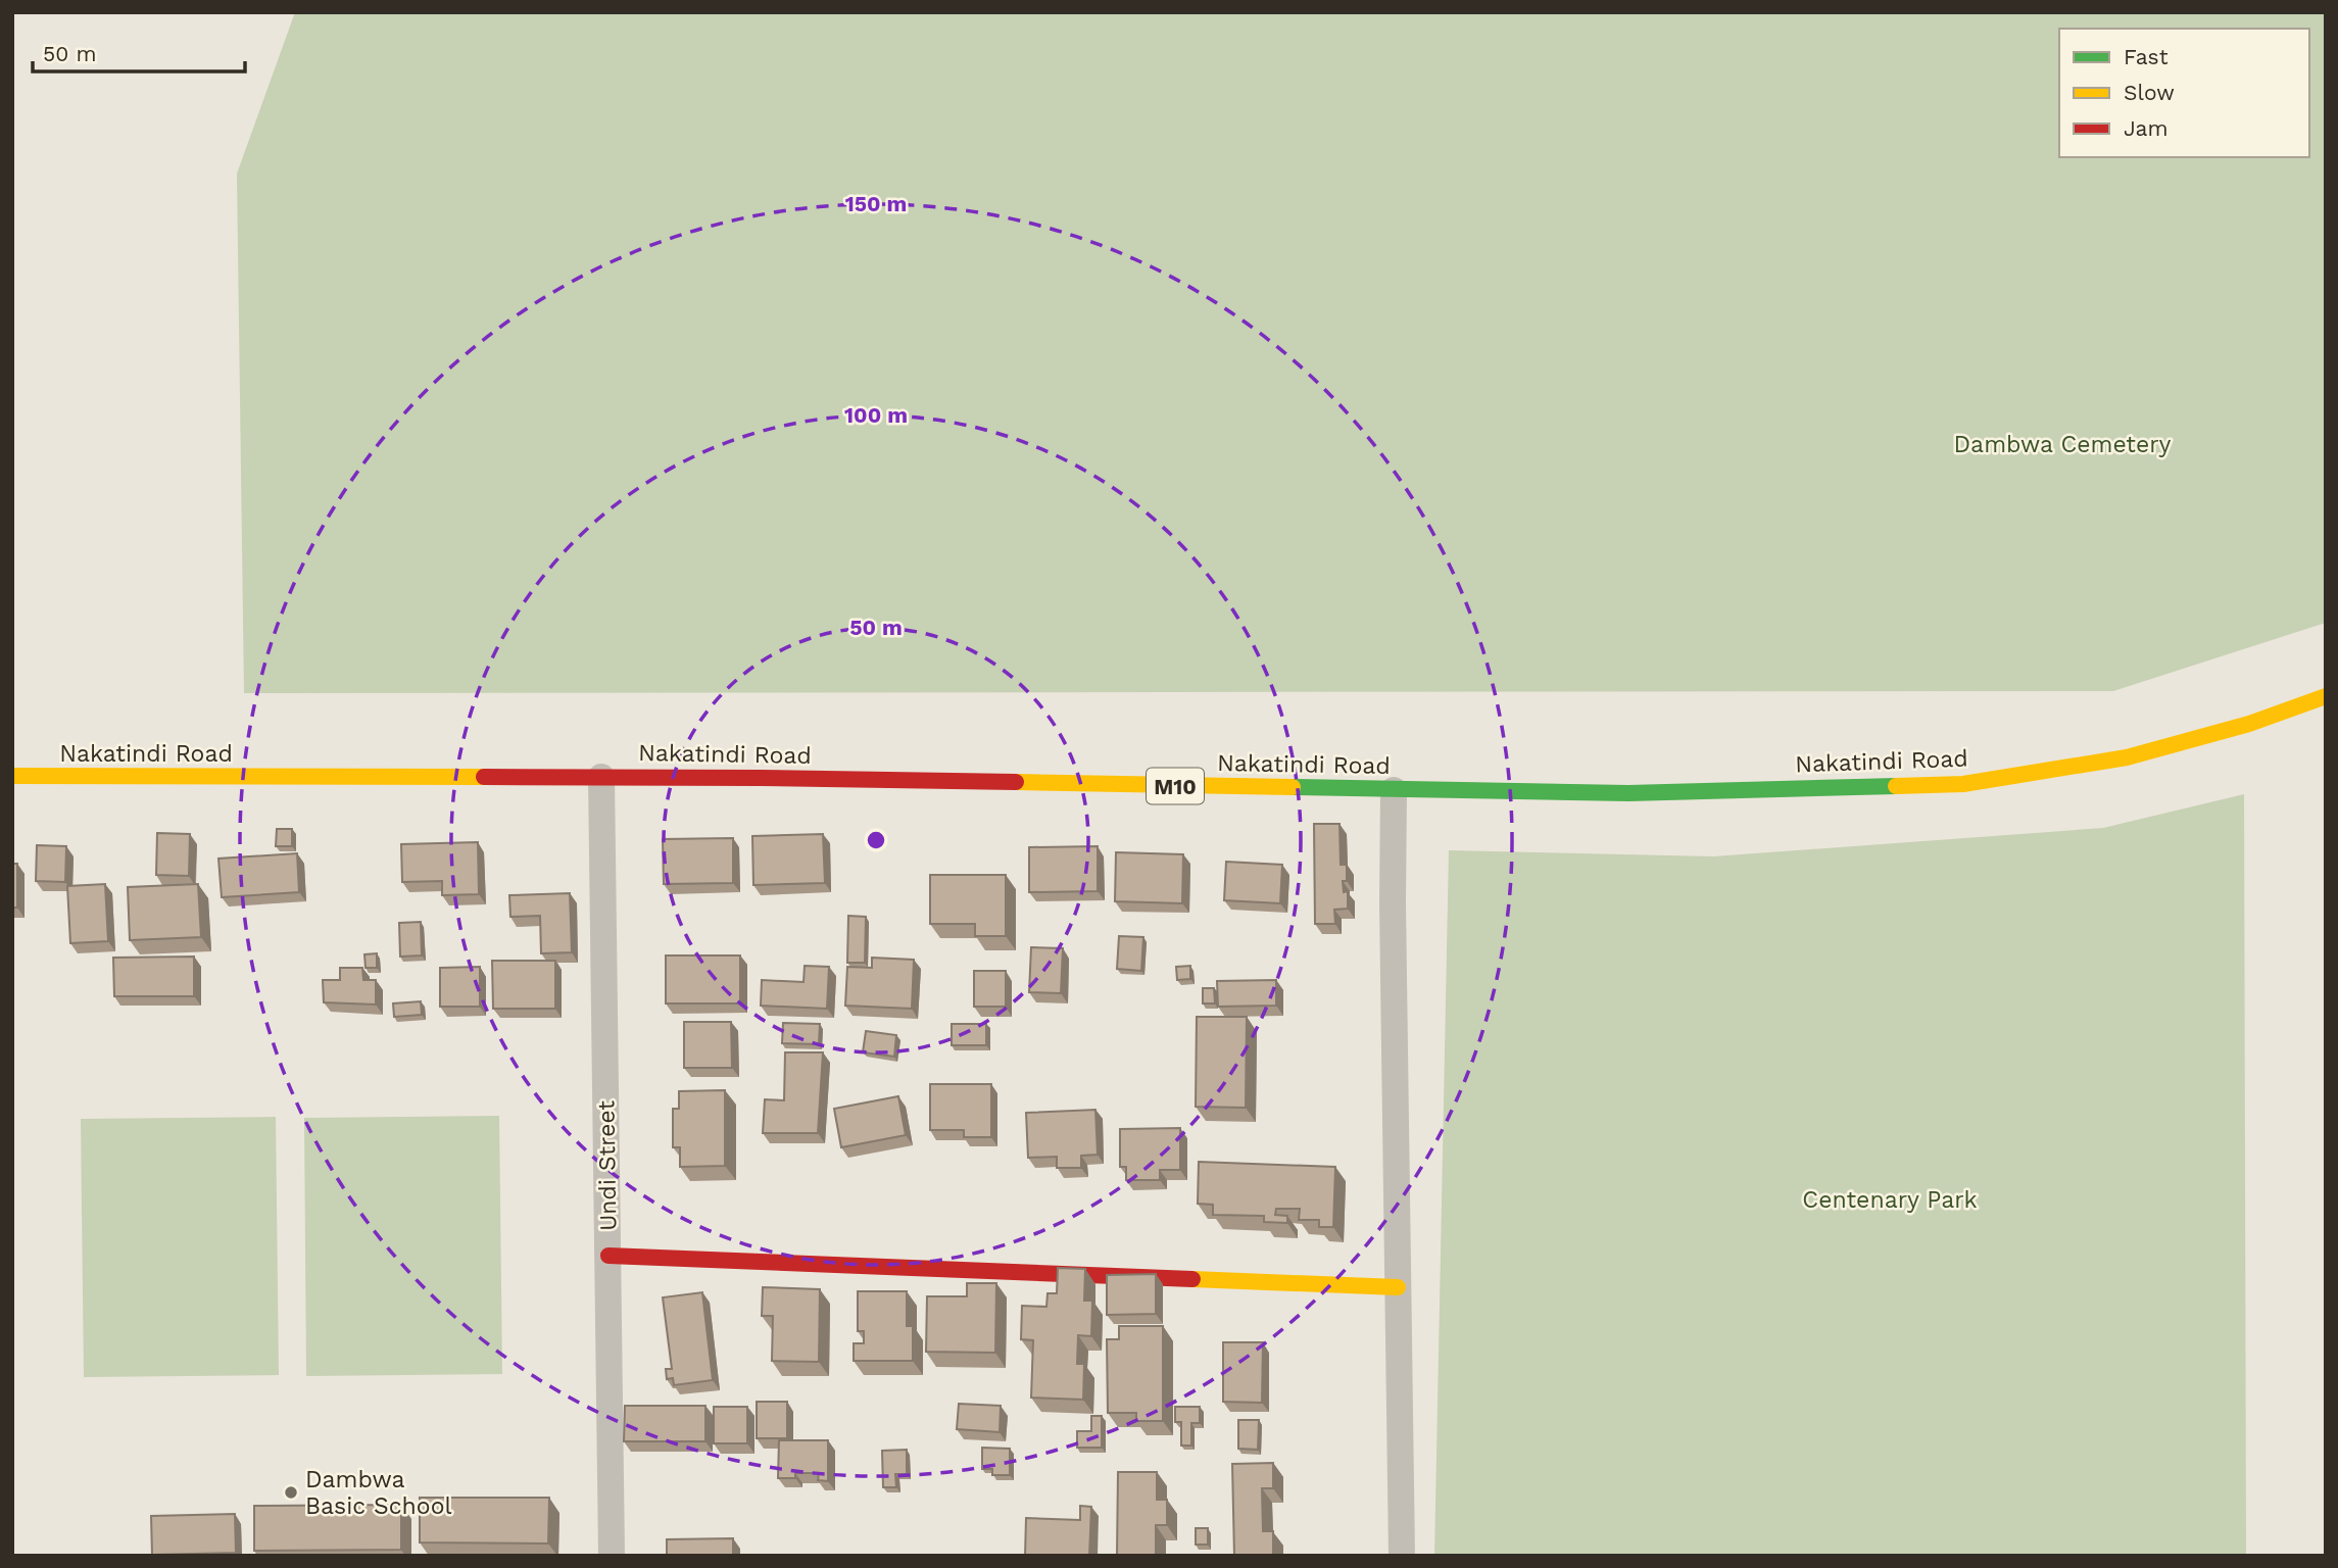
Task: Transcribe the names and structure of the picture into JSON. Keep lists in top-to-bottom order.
{
  "streets": {
    "main road": ["Nakatindi Road", "M10"],
    "street": ["Undi Street"]
  },
  "crossings": [
    ["Nakatindi Road", "Undi Street"]
  ],
  "parks": ["Dambwa Cemetery", "Centenary Park"],
  "places": ["Dambwa Basic School"],
  "legend": ["Fast", "Slow", "Jam"],
  "scale_bar": "50 m",
  "rings": ["150 m", "100 m", "50 m"]
}
